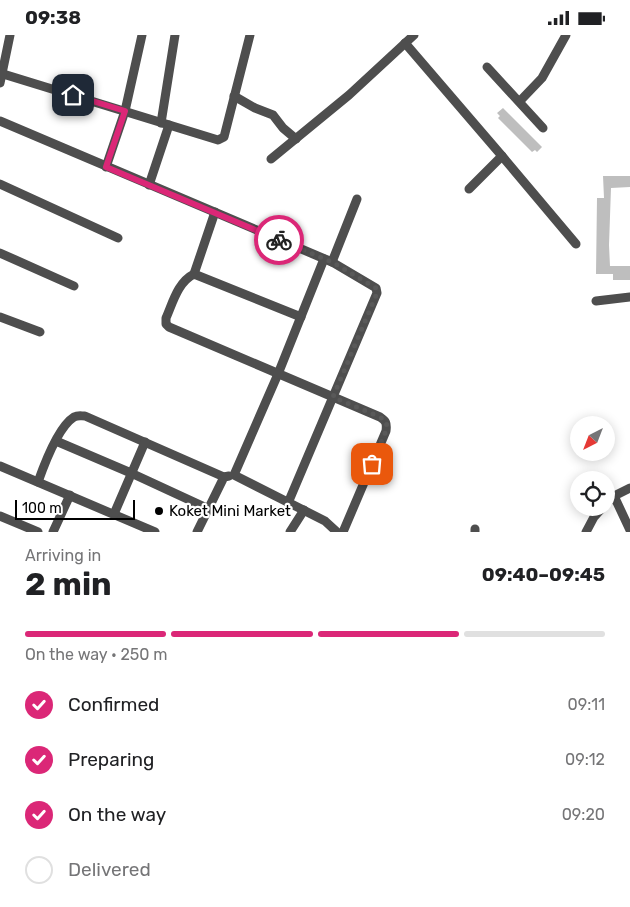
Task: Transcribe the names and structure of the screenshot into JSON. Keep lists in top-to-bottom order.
{
  "places": ["Koket Mini Market"],
  "scale_bar": "100 m",
  "north": "bottom left",
  "page": {
    "status": "09:38",
    "scale": "100 m",
    "heading": ["2 min", "Arriving in", "09:40–09:45"],
    "bar": "On the way · 250 m",
    "list": [
      ["Confirmed", "09:11"],
      ["Preparing", "09:12"],
      ["On the way", "09:20"],
      "Delivered"
    ]
  }
}
